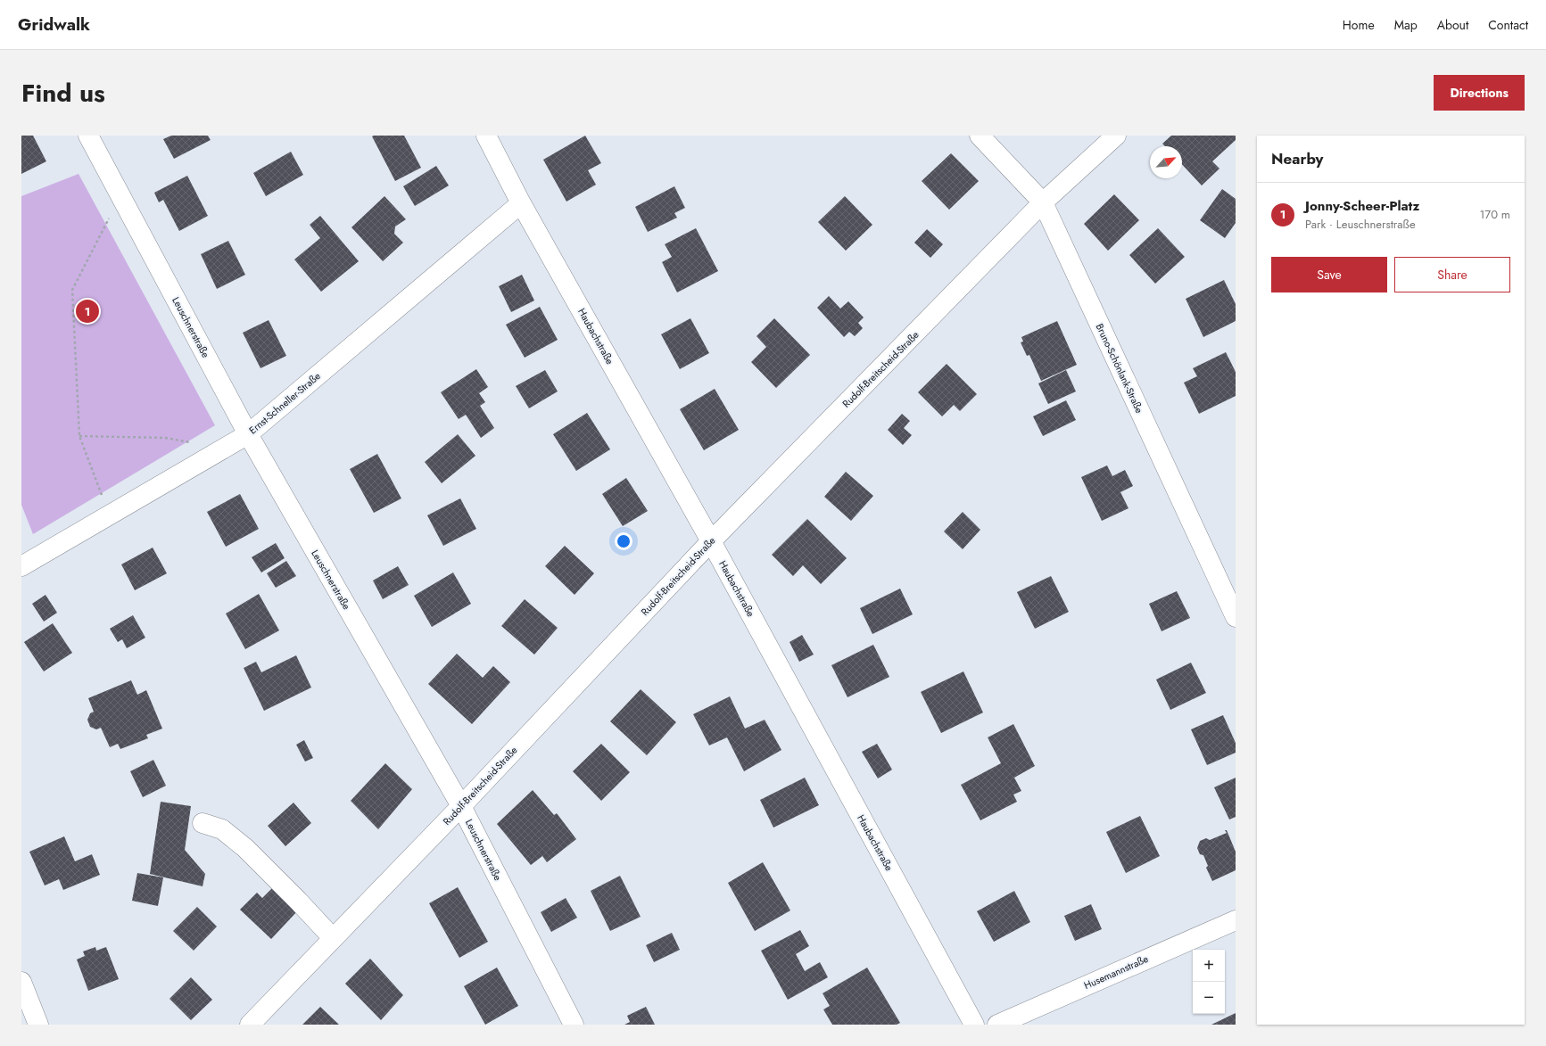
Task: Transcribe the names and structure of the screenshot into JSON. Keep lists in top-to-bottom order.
{
  "streets": {
    "street": [
      "Leuschnerstraße",
      "Haubachstraße",
      "Bruno-Schönlank-Straße",
      "Rudolf-Breitscheid-Straße",
      "Ernst-Schneller-Straße",
      "Husemannstraße"
    ]
  },
  "crossings": [
    ["Leuschnerstraße", "Rudolf-Breitscheid-Straße"],
    ["Leuschnerstraße", "Ernst-Schneller-Straße"],
    ["Haubachstraße", "Rudolf-Breitscheid-Straße"],
    ["Haubachstraße", "Ernst-Schneller-Straße"],
    ["Bruno-Schönlank-Straße", "Rudolf-Breitscheid-Straße"]
  ],
  "north": "top right",
  "page": {
    "header": "Gridwalk",
    "nav": [
      "Home",
      "Map",
      "About",
      "Contact"
    ],
    "title": "Find us",
    "buttons": [
      "Directions",
      ["Save", "Share"]
    ],
    "heading": "Nearby",
    "list": [
      {
        "mark": "1",
        "name": "Jonny-Scheer-Platz",
        "note": "Park · Leuschnerstraße",
        "value": "170 m"
      }
    ],
    "pins": "1",
    "map_buttons": ["+", "−"]
  }
}
